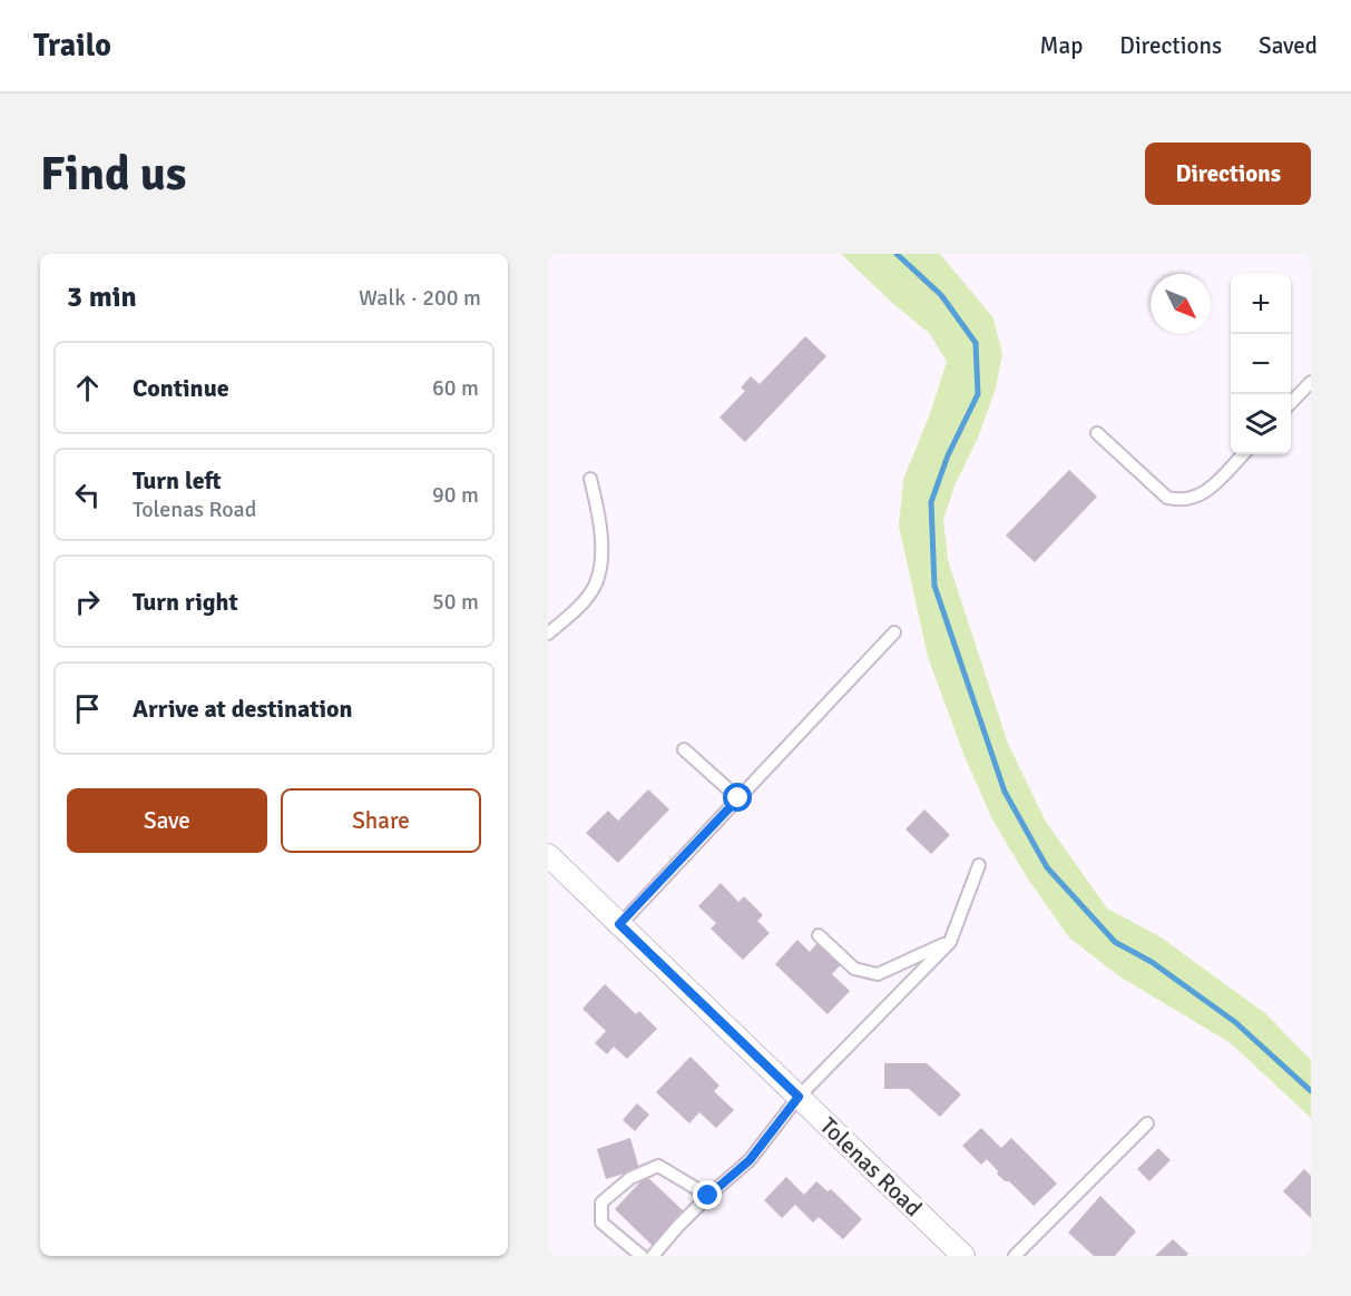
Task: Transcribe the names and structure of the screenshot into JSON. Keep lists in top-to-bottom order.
{
  "streets": {
    "street": ["Tolenas Road"]
  },
  "north": "bottom right",
  "page": {
    "header": "Trailo",
    "nav": ["Map", "Directions", "Saved"],
    "buttons": [
      "Directions",
      ["Save", "Share"]
    ],
    "title": "Find us",
    "heading": ["3 min", "Walk · 200 m"],
    "map_buttons": ["+", "−"],
    "list": [
      ["Continue", "60 m"],
      ["Turn left", "Tolenas Road", "90 m"],
      ["Turn right", "50 m"],
      "Arrive at destination"
    ]
  }
}
